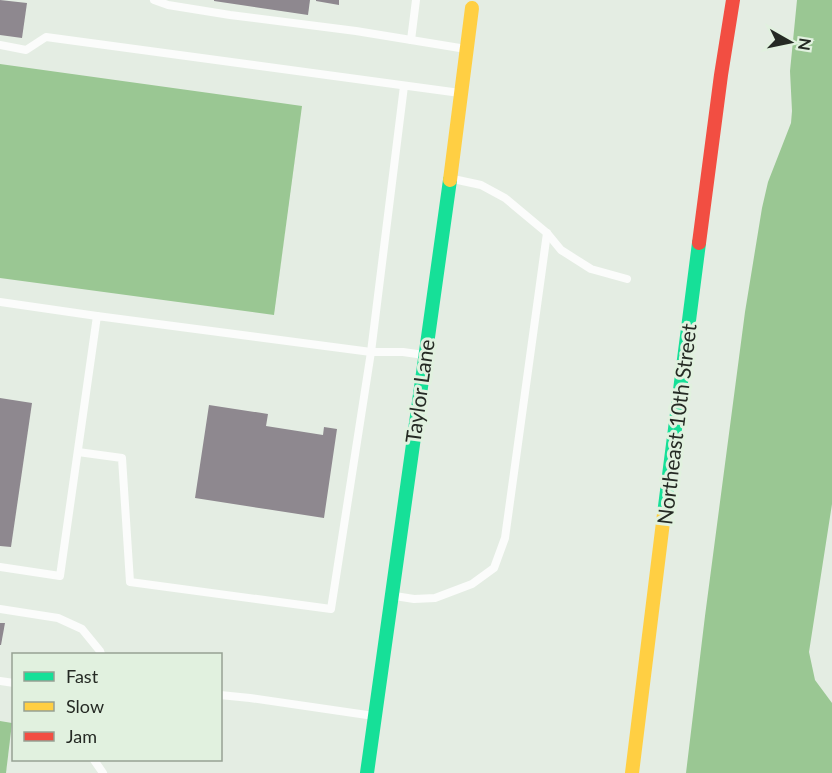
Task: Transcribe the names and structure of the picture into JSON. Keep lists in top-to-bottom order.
{
  "streets": {
    "street": ["Taylor Lane", "Northeast 10th Street"]
  },
  "legend": ["Fast", "Slow", "Jam"],
  "north": "right"
}
